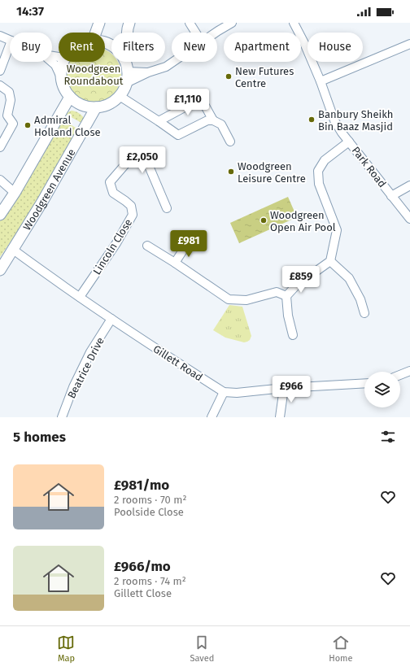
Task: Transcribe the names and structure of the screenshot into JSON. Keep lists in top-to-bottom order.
{
  "streets": {
    "street": [
      "Park Road",
      "Woodgreen Avenue",
      "Lincoln Close",
      "Gillett Road",
      "Beatrice Drive"
    ]
  },
  "crossings": [
    ["Woodgreen Avenue", "Gillett Road"],
    ["Lincoln Close", "Gillett Road"],
    ["Gillett Road", "Beatrice Drive"]
  ],
  "parks": ["Woodgreen Roundabout"],
  "places": [
    "New Futures Centre",
    "Banbury Sheikh Bin Baaz Masjid",
    "Admiral Holland Close",
    "Woodgreen Leisure Centre",
    "Woodgreen Open Air Pool"
  ],
  "page": {
    "status": "14:37",
    "chip": [
      "Buy",
      "Rent",
      "Filters",
      "New",
      "Apartment",
      "House"
    ],
    "price": [
      "£1,110",
      "£2,050",
      "£981",
      "£859",
      "£966"
    ],
    "heading": "5 homes",
    "list": [
      {
        "name": "£981/mo",
        "note": "2 rooms · 70 m² · Poolside Close"
      },
      {
        "name": "£966/mo",
        "note": "2 rooms · 74 m² · Gillett Close"
      }
    ],
    "tabs": ["Map", "Saved", "Home"]
  }
}
